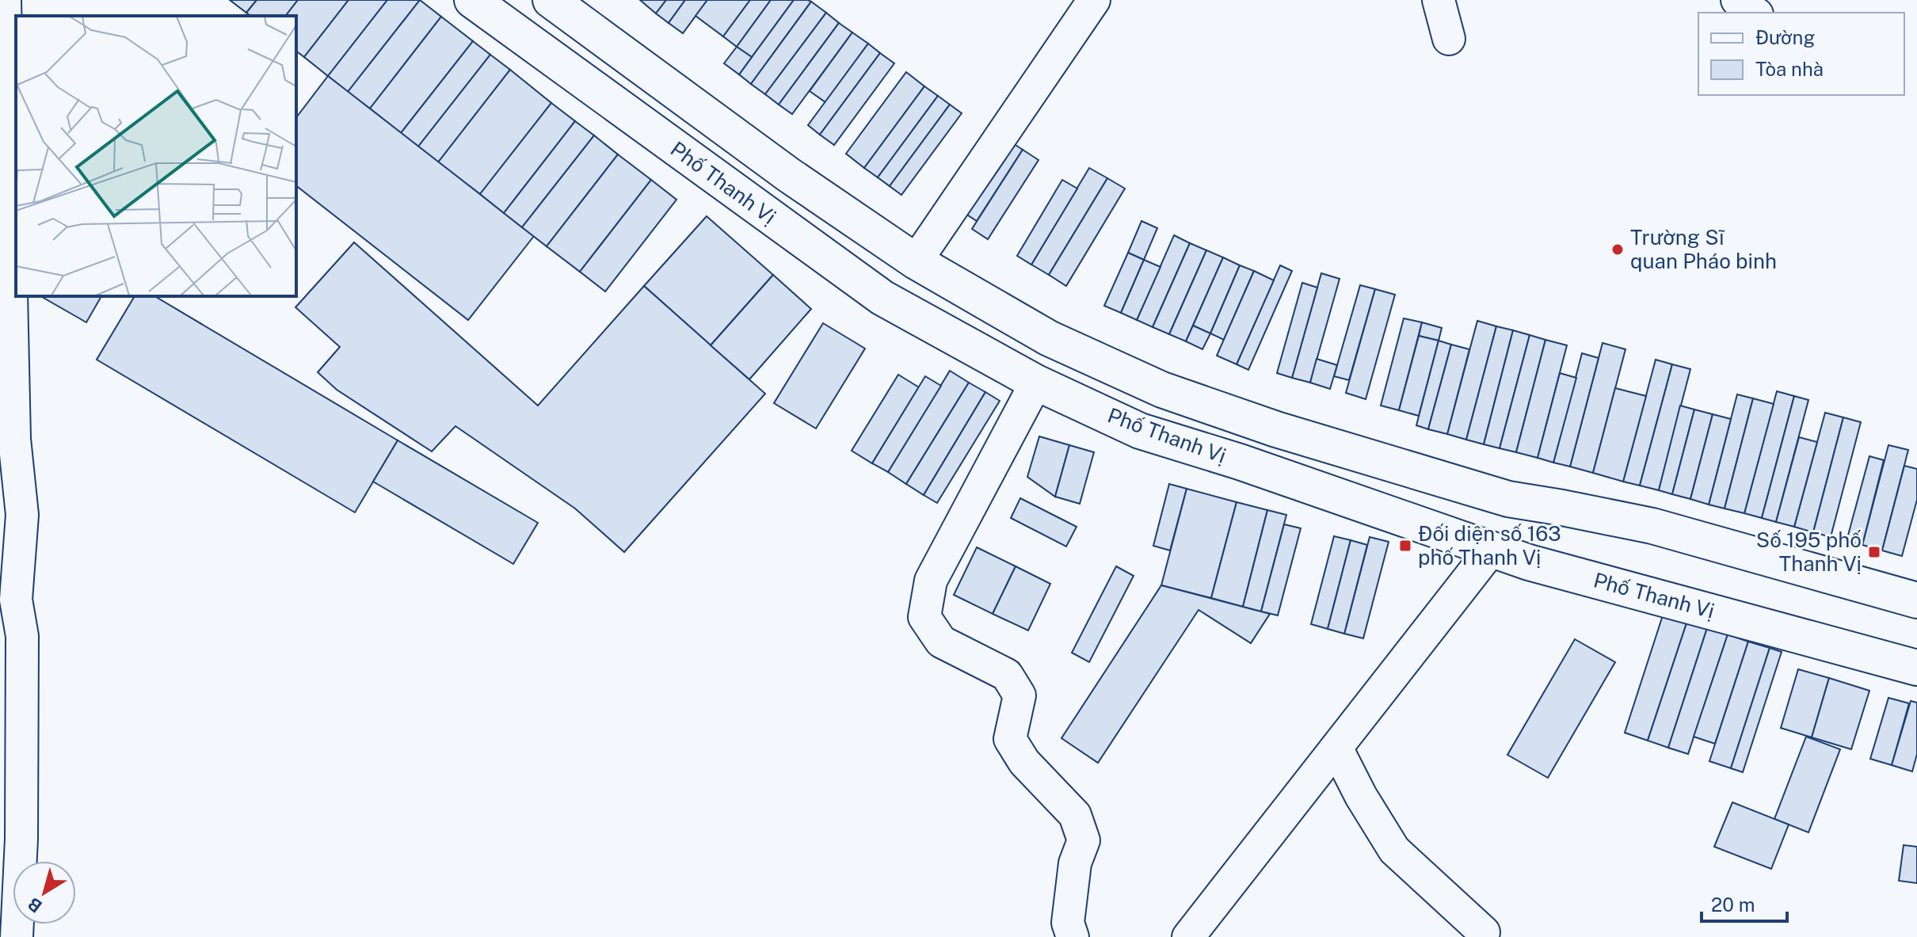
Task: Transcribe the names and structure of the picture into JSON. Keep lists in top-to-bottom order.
{
  "streets": {
    "main road": ["Phố Thanh Vị"]
  },
  "places": {
    "other": ["Trường Sĩ quan Pháo binh"],
    "transit": ["Đối diện số 163 phố Thanh Vị", "Số 195 phố Thanh Vị"]
  },
  "legend": ["Đường", "Tòa nhà"],
  "scale_bar": "20 m",
  "north": "bottom left"
}
